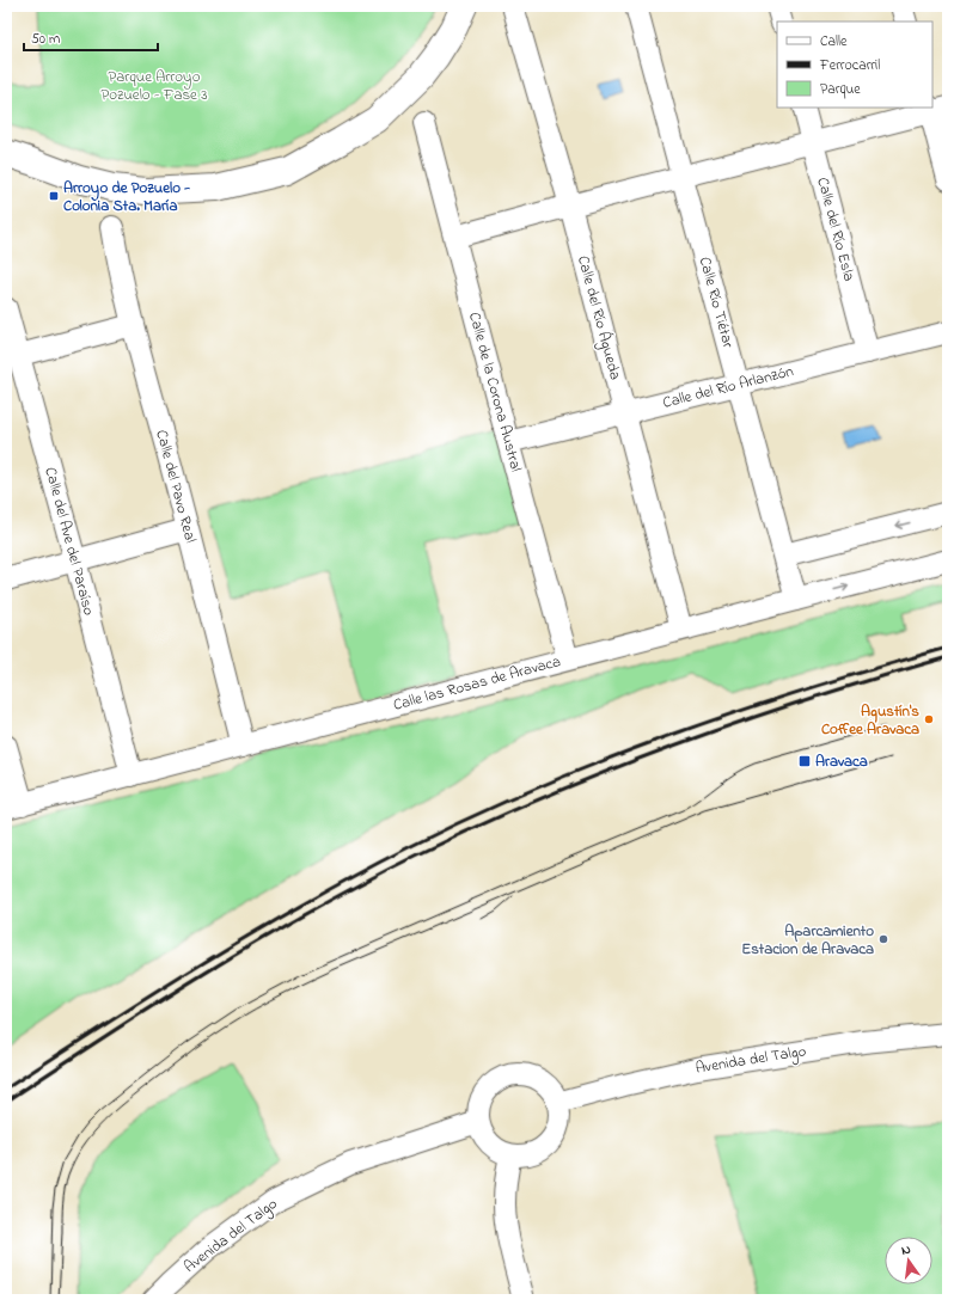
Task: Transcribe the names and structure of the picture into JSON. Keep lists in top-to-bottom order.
{
  "streets": {
    "street": [
      "Calle del Río Esla",
      "Calle Río Tiétar",
      "Calle del Río Águeda",
      "Calle del Río Arlanzón",
      "Calle de la Corona Austral",
      "Calle del Pavo Real",
      "Calle del Ave del Paraíso",
      "Calle las Rosas de Aravaca",
      "Avenida del Talgo"
    ]
  },
  "crossings": [
    ["Calle del Río Esla", "Calle del Río Arlanzón"],
    ["Calle Río Tiétar", "Calle del Río Arlanzón"],
    ["Calle Río Tiétar", "Calle las Rosas de Aravaca"],
    ["Calle del Río Águeda", "Calle del Río Arlanzón"],
    ["Calle del Río Águeda", "Calle las Rosas de Aravaca"],
    ["Calle del Río Arlanzón", "Calle de la Corona Austral"],
    ["Calle de la Corona Austral", "Calle las Rosas de Aravaca"],
    ["Calle del Pavo Real", "Calle las Rosas de Aravaca"],
    ["Calle del Ave del Paraíso", "Calle las Rosas de Aravaca"]
  ],
  "parks": ["Parque Arroyo Pozuelo - Fase 3"],
  "places": {
    "transit": ["Arroyo de Pozuelo - Colonia Sta. María", "Aravaca"],
    "other": ["Agustín's Coffee Aravaca", "Aparcamiento Estacion de Aravaca"]
  },
  "legend": ["Calle", "Ferrocarril", "Parque"],
  "scale_bar": "50 m",
  "north": "top"
}
